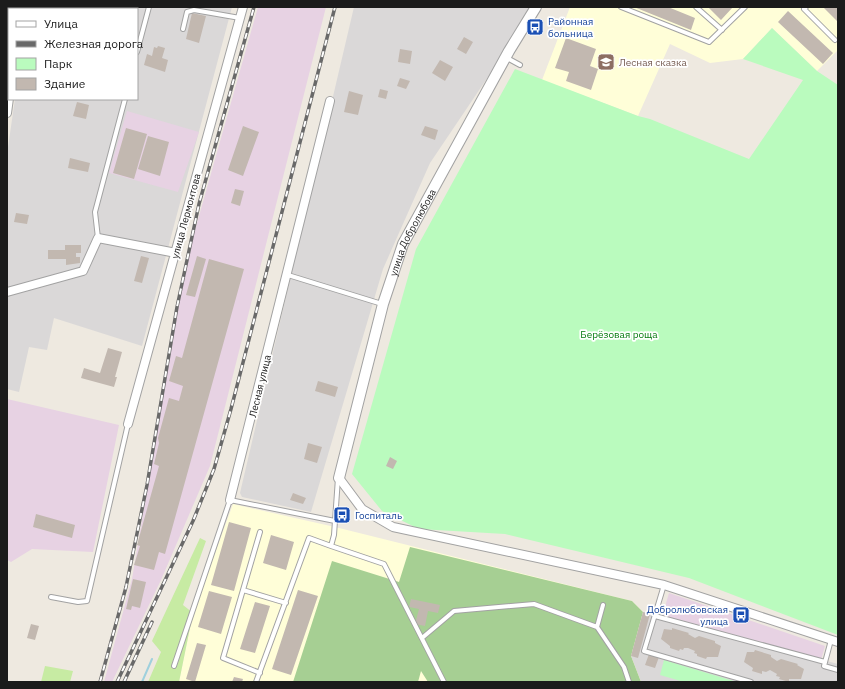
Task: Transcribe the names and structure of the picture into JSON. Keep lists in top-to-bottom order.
{
  "streets": {
    "street": ["улица Лермонтова", "улица Добролюбова", "Лесная улица"]
  },
  "parks": ["Берёзовая роща"],
  "places": {
    "bus stop": ["Районная больница", "Госпиталь", "Добролюбовская улица"],
    "school or university": ["Лесная сказка"]
  },
  "legend": [
    "Улица",
    "Железная дорога",
    "Парк",
    "Здание"
  ]
}
